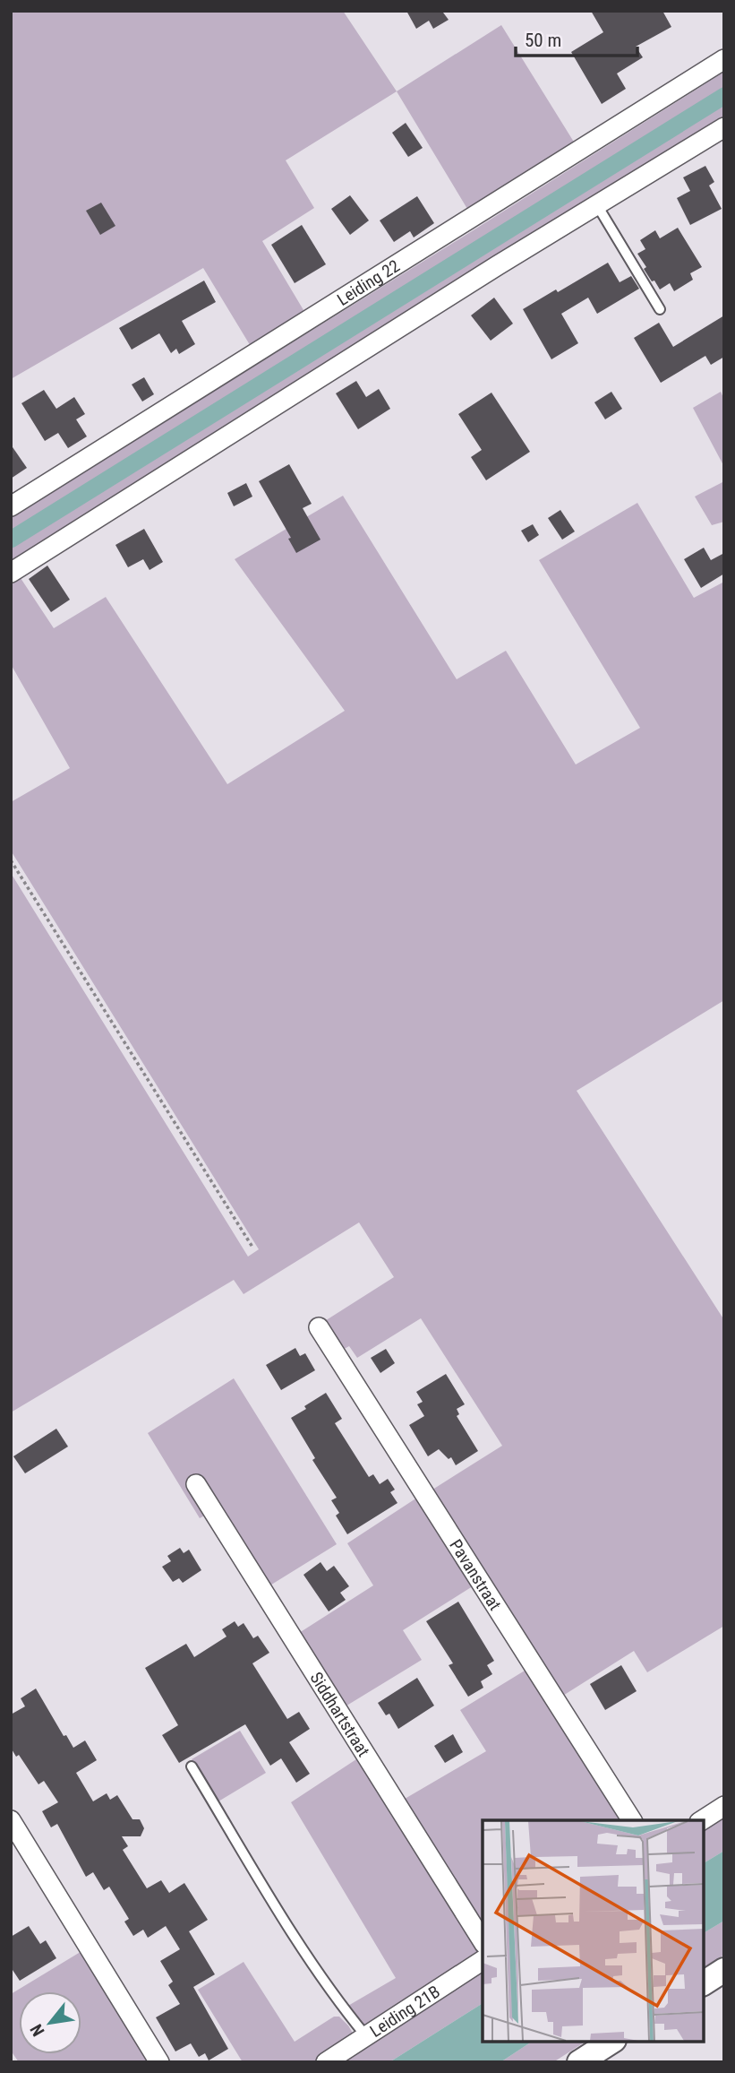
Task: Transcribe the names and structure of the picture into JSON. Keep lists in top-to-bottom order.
{
  "streets": {
    "street": [
      "Leiding 22",
      "Pavanstraat",
      "Siddhartstraat",
      "Leiding 21B"
    ]
  },
  "scale_bar": "50 m",
  "north": "bottom left"
}
